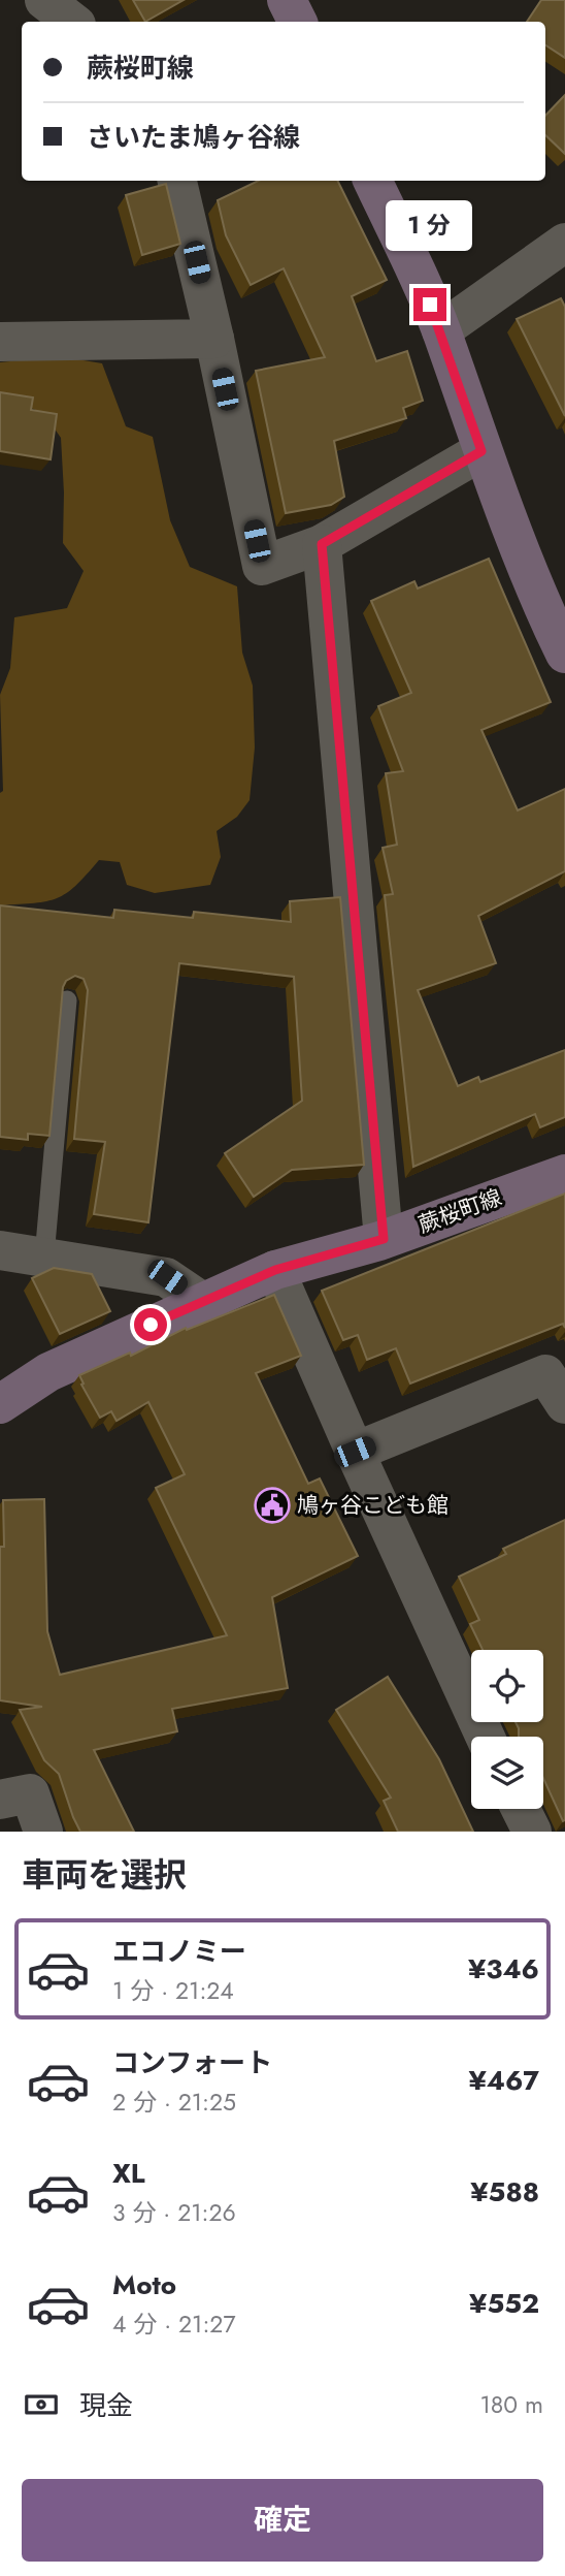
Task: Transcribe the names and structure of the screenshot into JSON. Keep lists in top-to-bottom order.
{
  "streets": {
    "main road": ["蕨桜町線"]
  },
  "places": {
    "public building": ["鳩ヶ谷こども館"]
  },
  "page": {
    "banner": ["蕨桜町線", "さいたま鳩ヶ谷線"],
    "bubble": "1 分",
    "heading": "車両を選択",
    "list": [
      {
        "name": "エコノミー",
        "note": "1 分 · 21:24",
        "value": "¥346"
      },
      {
        "name": "コンフォート",
        "note": "2 分 · 21:25",
        "value": "¥467"
      },
      {
        "name": "XL",
        "note": "3 分 · 21:26",
        "value": "¥588"
      },
      {
        "name": "Moto",
        "note": "4 分 · 21:27",
        "value": "¥552"
      }
    ],
    "pay": ["現金", "180 m"],
    "buttons": "確定"
  }
}
